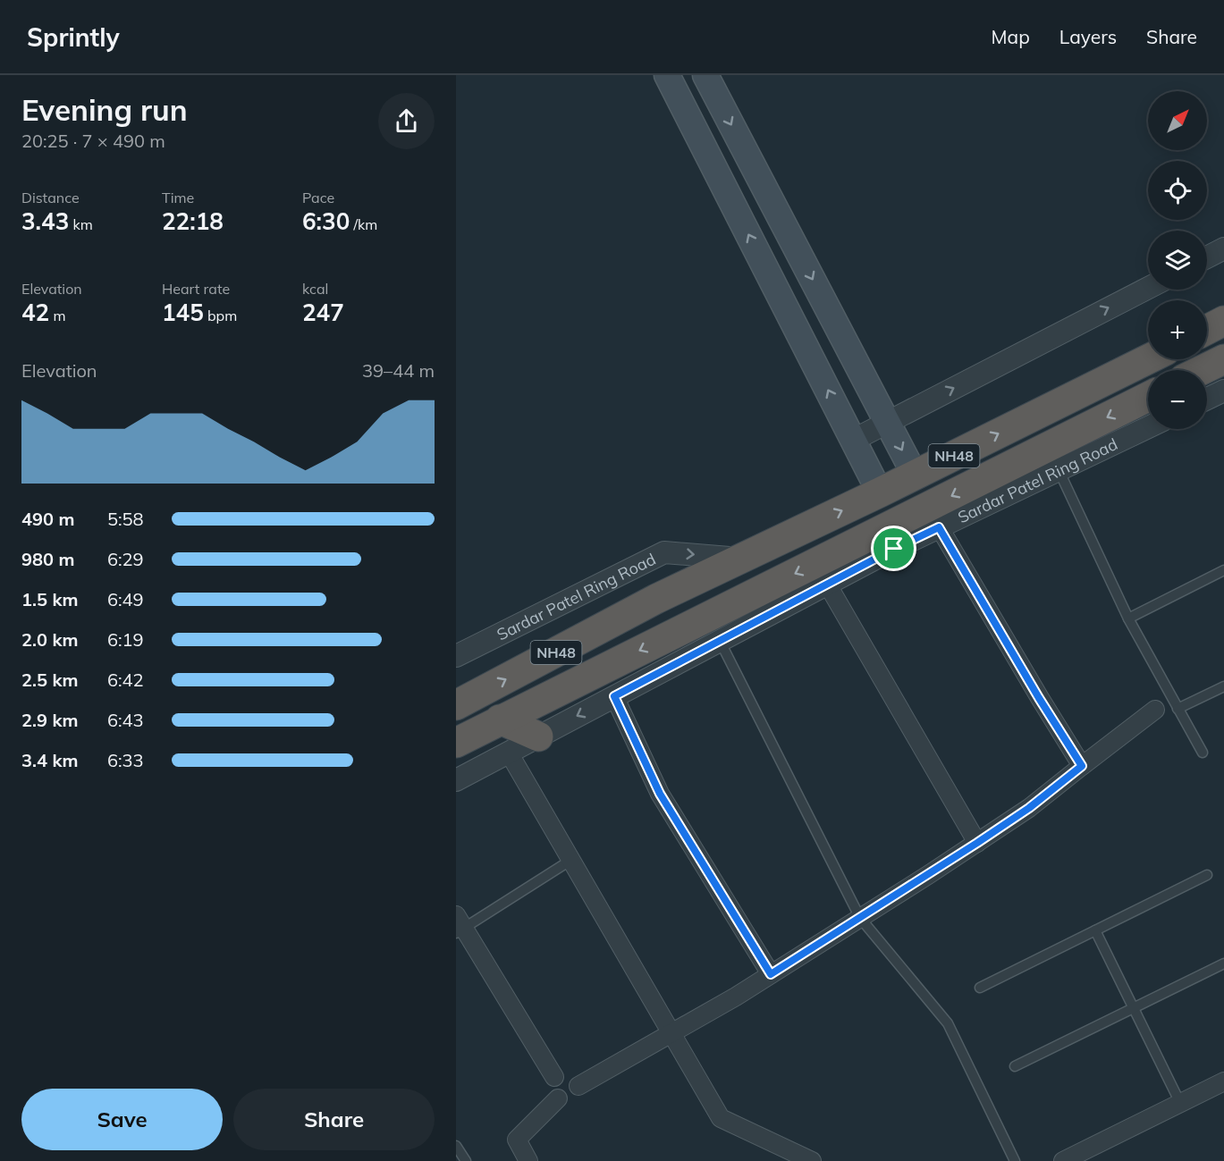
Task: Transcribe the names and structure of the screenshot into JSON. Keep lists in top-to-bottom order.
{
  "streets": {
    "highway": ["NH48", "Sardar Patel Ring Road"]
  },
  "crossings": [
    ["NH48", "Sardar Patel Ring Road"]
  ],
  "north": "top right",
  "page": {
    "header": "Sprintly",
    "nav": ["Map", "Layers", "Share"],
    "heading": ["Evening run", "20:25 · 7 × 490 m"],
    "map_buttons": ["+", "−"],
    "stats": [
      ["Distance", "3.43 km"],
      ["Time", "22:18"],
      ["Pace", "6:30 /km"],
      ["Elevation", "42 m"],
      ["Heart rate", "145 bpm"],
      ["kcal", "247"]
    ],
    "chart": ["Elevation", "39–44 m"],
    "list": [
      {
        "name": "490 m",
        "note": "5:58"
      },
      {
        "name": "980 m",
        "note": "6:29"
      },
      {
        "name": "1.5 km",
        "note": "6:49"
      },
      {
        "name": "2.0 km",
        "note": "6:19"
      },
      {
        "name": "2.5 km",
        "note": "6:42"
      },
      {
        "name": "2.9 km",
        "note": "6:43"
      },
      {
        "name": "3.4 km",
        "note": "6:33"
      }
    ],
    "buttons": ["Save", "Share"]
  }
}
